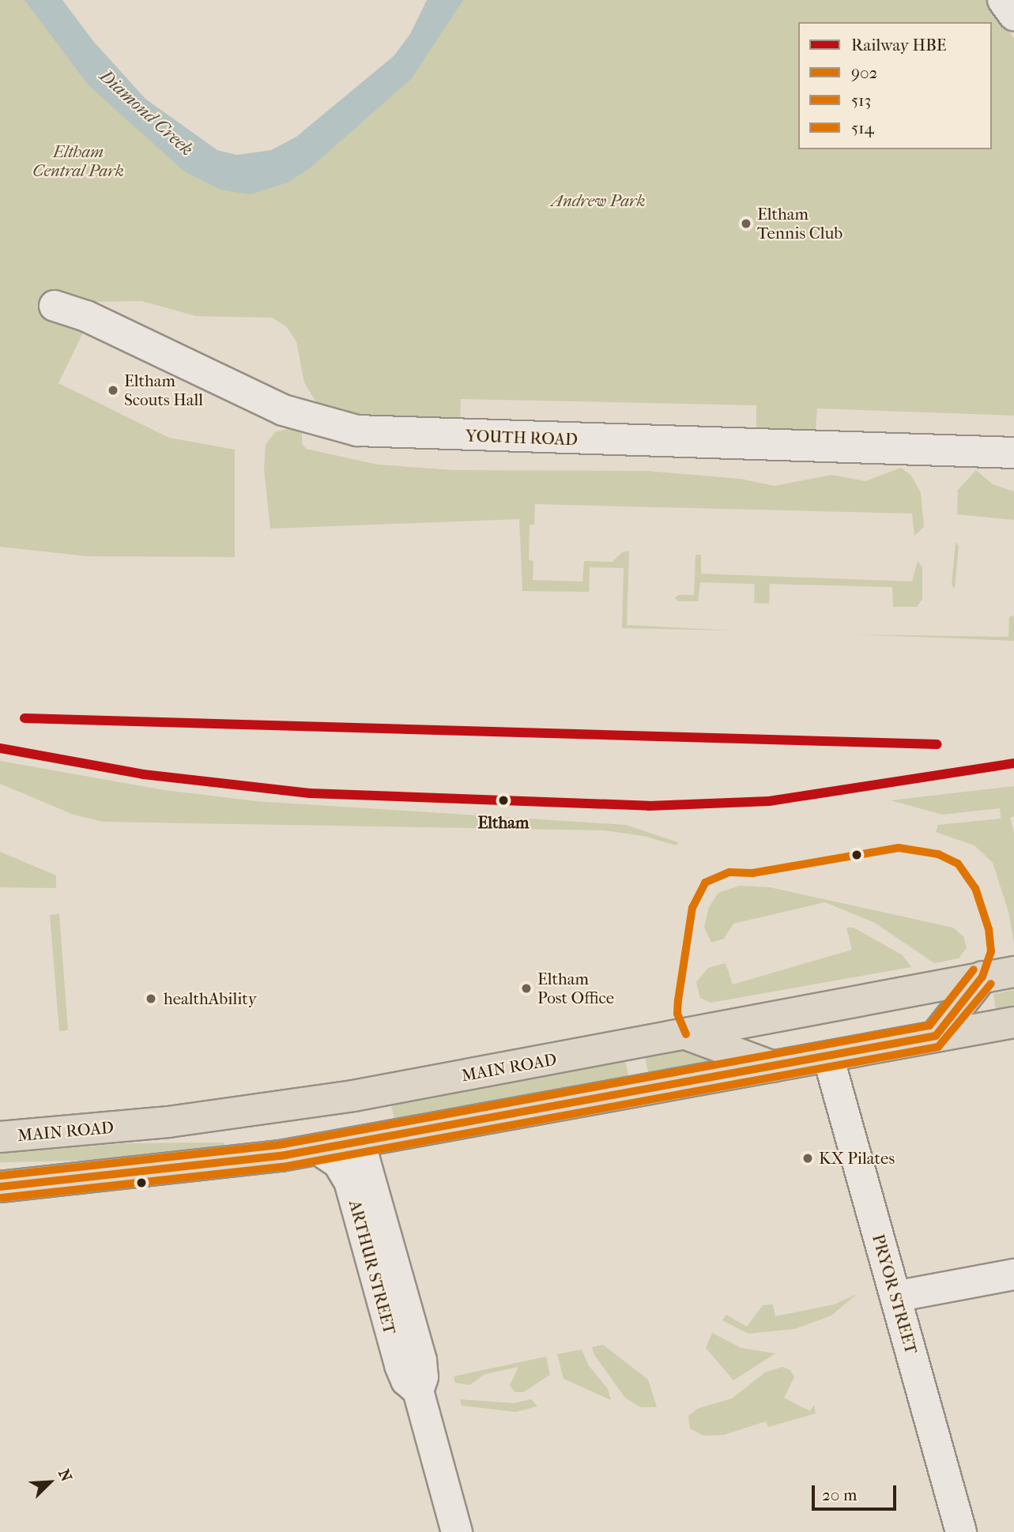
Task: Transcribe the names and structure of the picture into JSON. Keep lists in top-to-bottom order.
{
  "streets": {
    "main road": ["MAIN ROAD"],
    "street": ["YOUTH ROAD", "ARTHUR STREET", "PRYOR STREET"]
  },
  "water": ["Diamond Creek"],
  "parks": ["Eltham Central Park", "Andrew Park"],
  "places": [
    "Eltham Tennis Club",
    "Eltham Scouts Hall",
    "Eltham",
    "Eltham Post Office",
    "healthAbility",
    "KX Pilates"
  ],
  "lines": [
    "rail line HBE",
    "transit line 902",
    "transit line 514",
    "transit line 513"
  ],
  "legend": [
    "Railway HBE",
    "902",
    "513",
    "514"
  ],
  "scale_bar": "20 m",
  "north": "top right"
}
